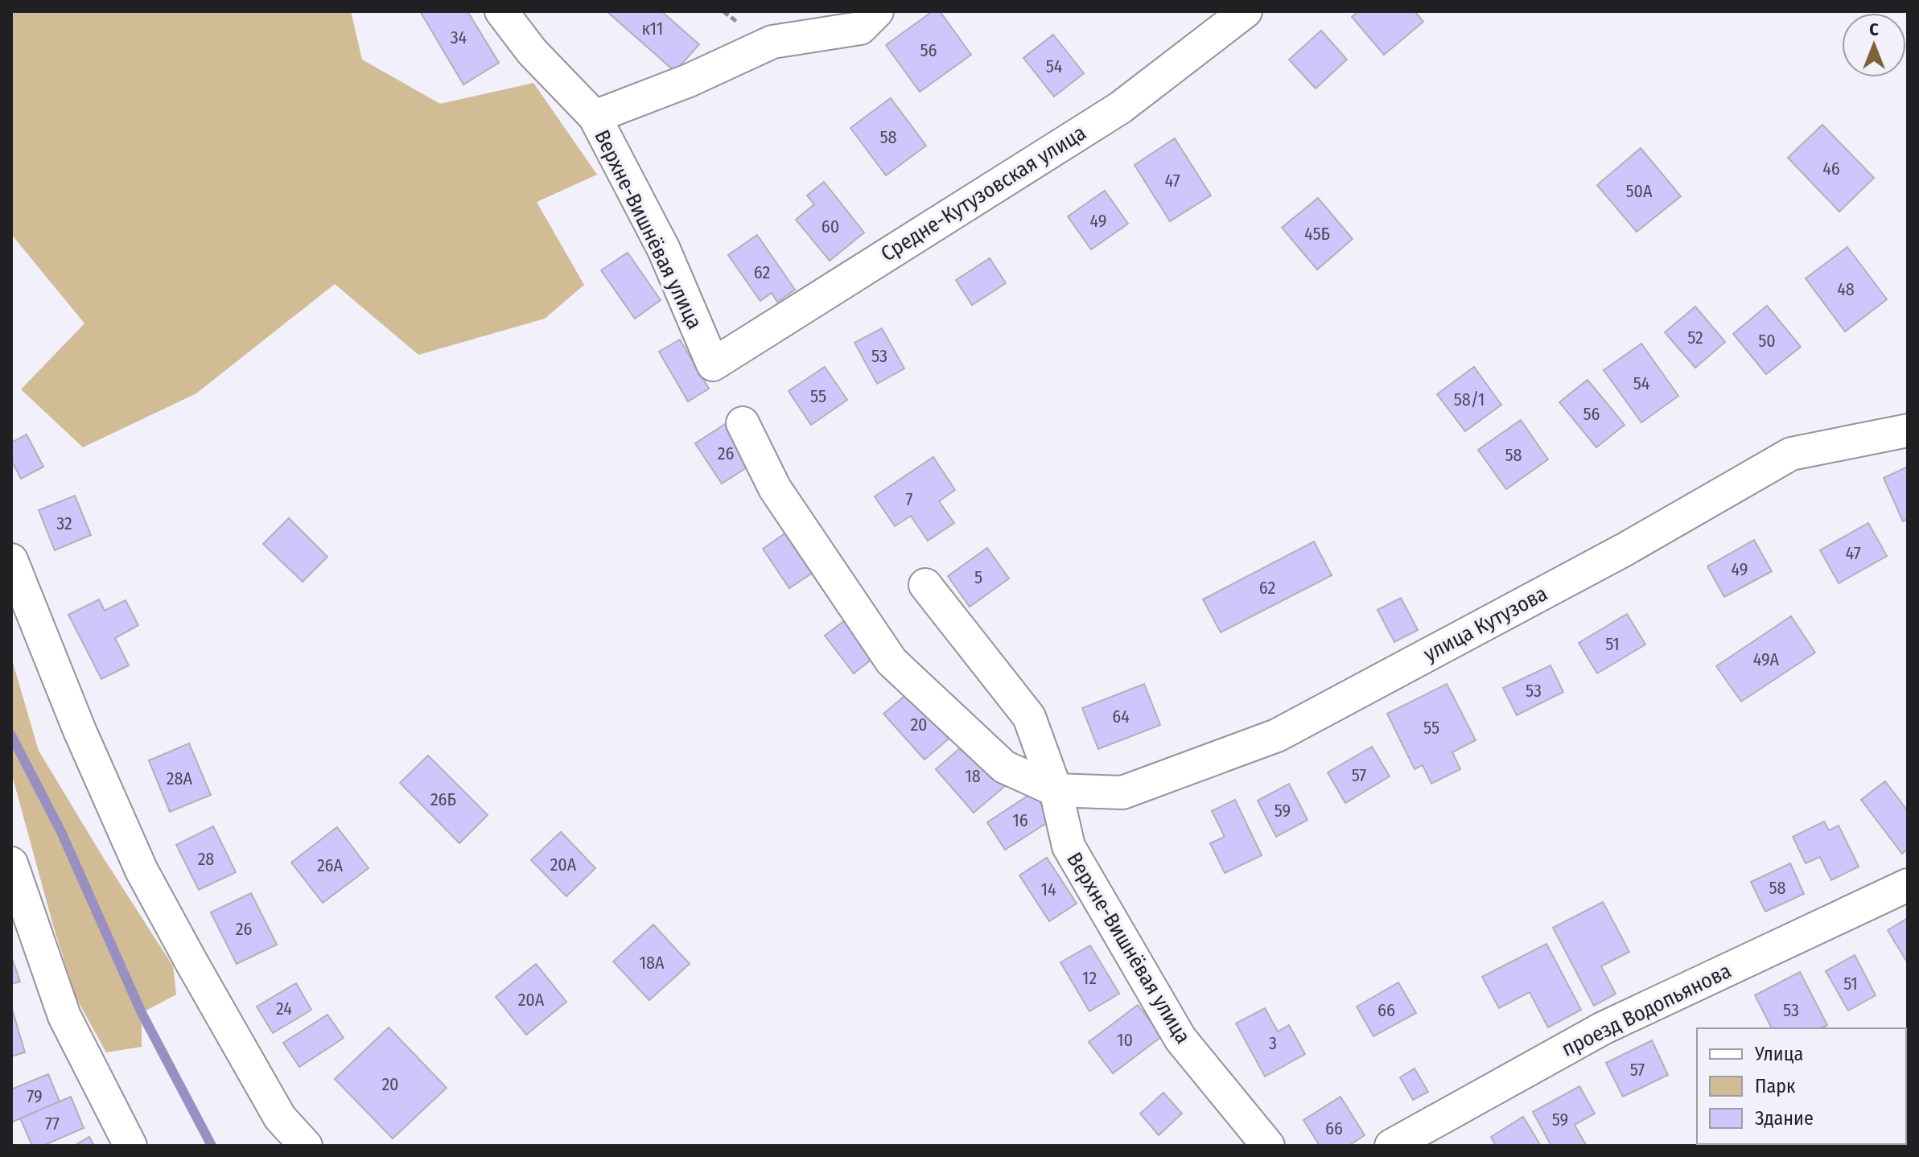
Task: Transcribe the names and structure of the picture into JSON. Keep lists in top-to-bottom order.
{
  "streets": {
    "street": [
      "Средне-Кутузовская улица",
      "Верхне-Вишнёвая улица",
      "улица Кутузова",
      "проезд Водопьянова"
    ]
  },
  "crossings": [
    ["Средне-Кутузовская улица", "Верхне-Вишнёвая улица"],
    ["Верхне-Вишнёвая улица", "улица Кутузова"]
  ],
  "house_numbers": [
    "к11",
    "34",
    "56",
    "54",
    "58",
    "46",
    "47",
    "50А",
    "49",
    "60",
    "45Б",
    "62",
    "48",
    "52",
    "50",
    "53",
    "54",
    "55",
    "58/1",
    "56",
    "26",
    "58",
    "7",
    "32",
    "47",
    "49",
    "5",
    "62",
    "51",
    "49А",
    "53",
    "64",
    "20",
    "55",
    "57",
    "18",
    "28А",
    "26Б",
    "59",
    "16",
    "28",
    "20А",
    "26А",
    "58",
    "14",
    "26",
    "18А",
    "12",
    "51",
    "20А",
    "24",
    "66",
    "53",
    "10",
    "3",
    "57",
    "20",
    "79",
    "59",
    "77",
    "66"
  ],
  "legend": ["Улица", "Парк", "Здание"],
  "north": "top"
}
